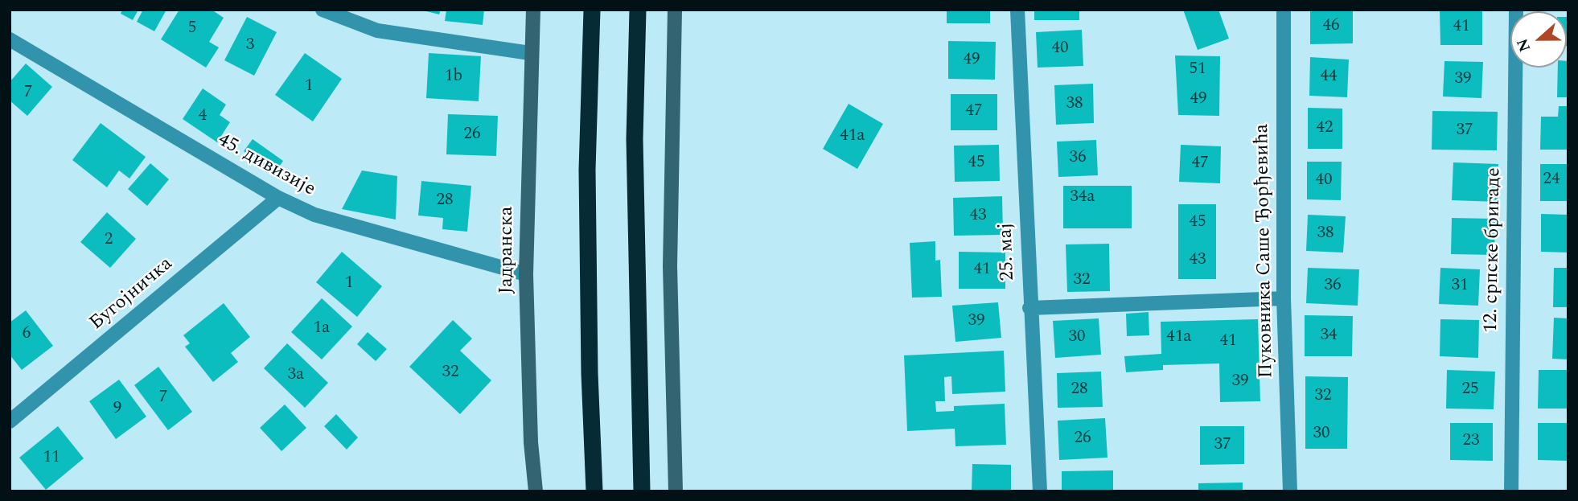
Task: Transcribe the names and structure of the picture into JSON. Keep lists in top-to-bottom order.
{
  "streets": {
    "street": [
      "45. дивизије",
      "Јадранска",
      "12. српске бригаде",
      "Пуковника Саше Ђорђевића",
      "25. мај",
      "Бугојничка"
    ]
  },
  "crossings": [
    ["45. дивизије", "Јадранска"],
    ["45. дивизије", "Бугојничка"]
  ],
  "house_numbers": [
    "46",
    "41",
    "5",
    "3",
    "40",
    "49",
    "51",
    "1b",
    "44",
    "39",
    "1",
    "7",
    "49",
    "38",
    "47",
    "4",
    "42",
    "37",
    "26",
    "41a",
    "36",
    "45",
    "47",
    "24",
    "40",
    "34a",
    "28",
    "43",
    "45",
    "38",
    "2",
    "43",
    "41",
    "32",
    "1",
    "36",
    "31",
    "39",
    "1a",
    "6",
    "34",
    "30",
    "41a",
    "41",
    "32",
    "3a",
    "39",
    "28",
    "25",
    "32",
    "7",
    "9",
    "30",
    "26",
    "23",
    "37",
    "11"
  ],
  "north": "left"
}
